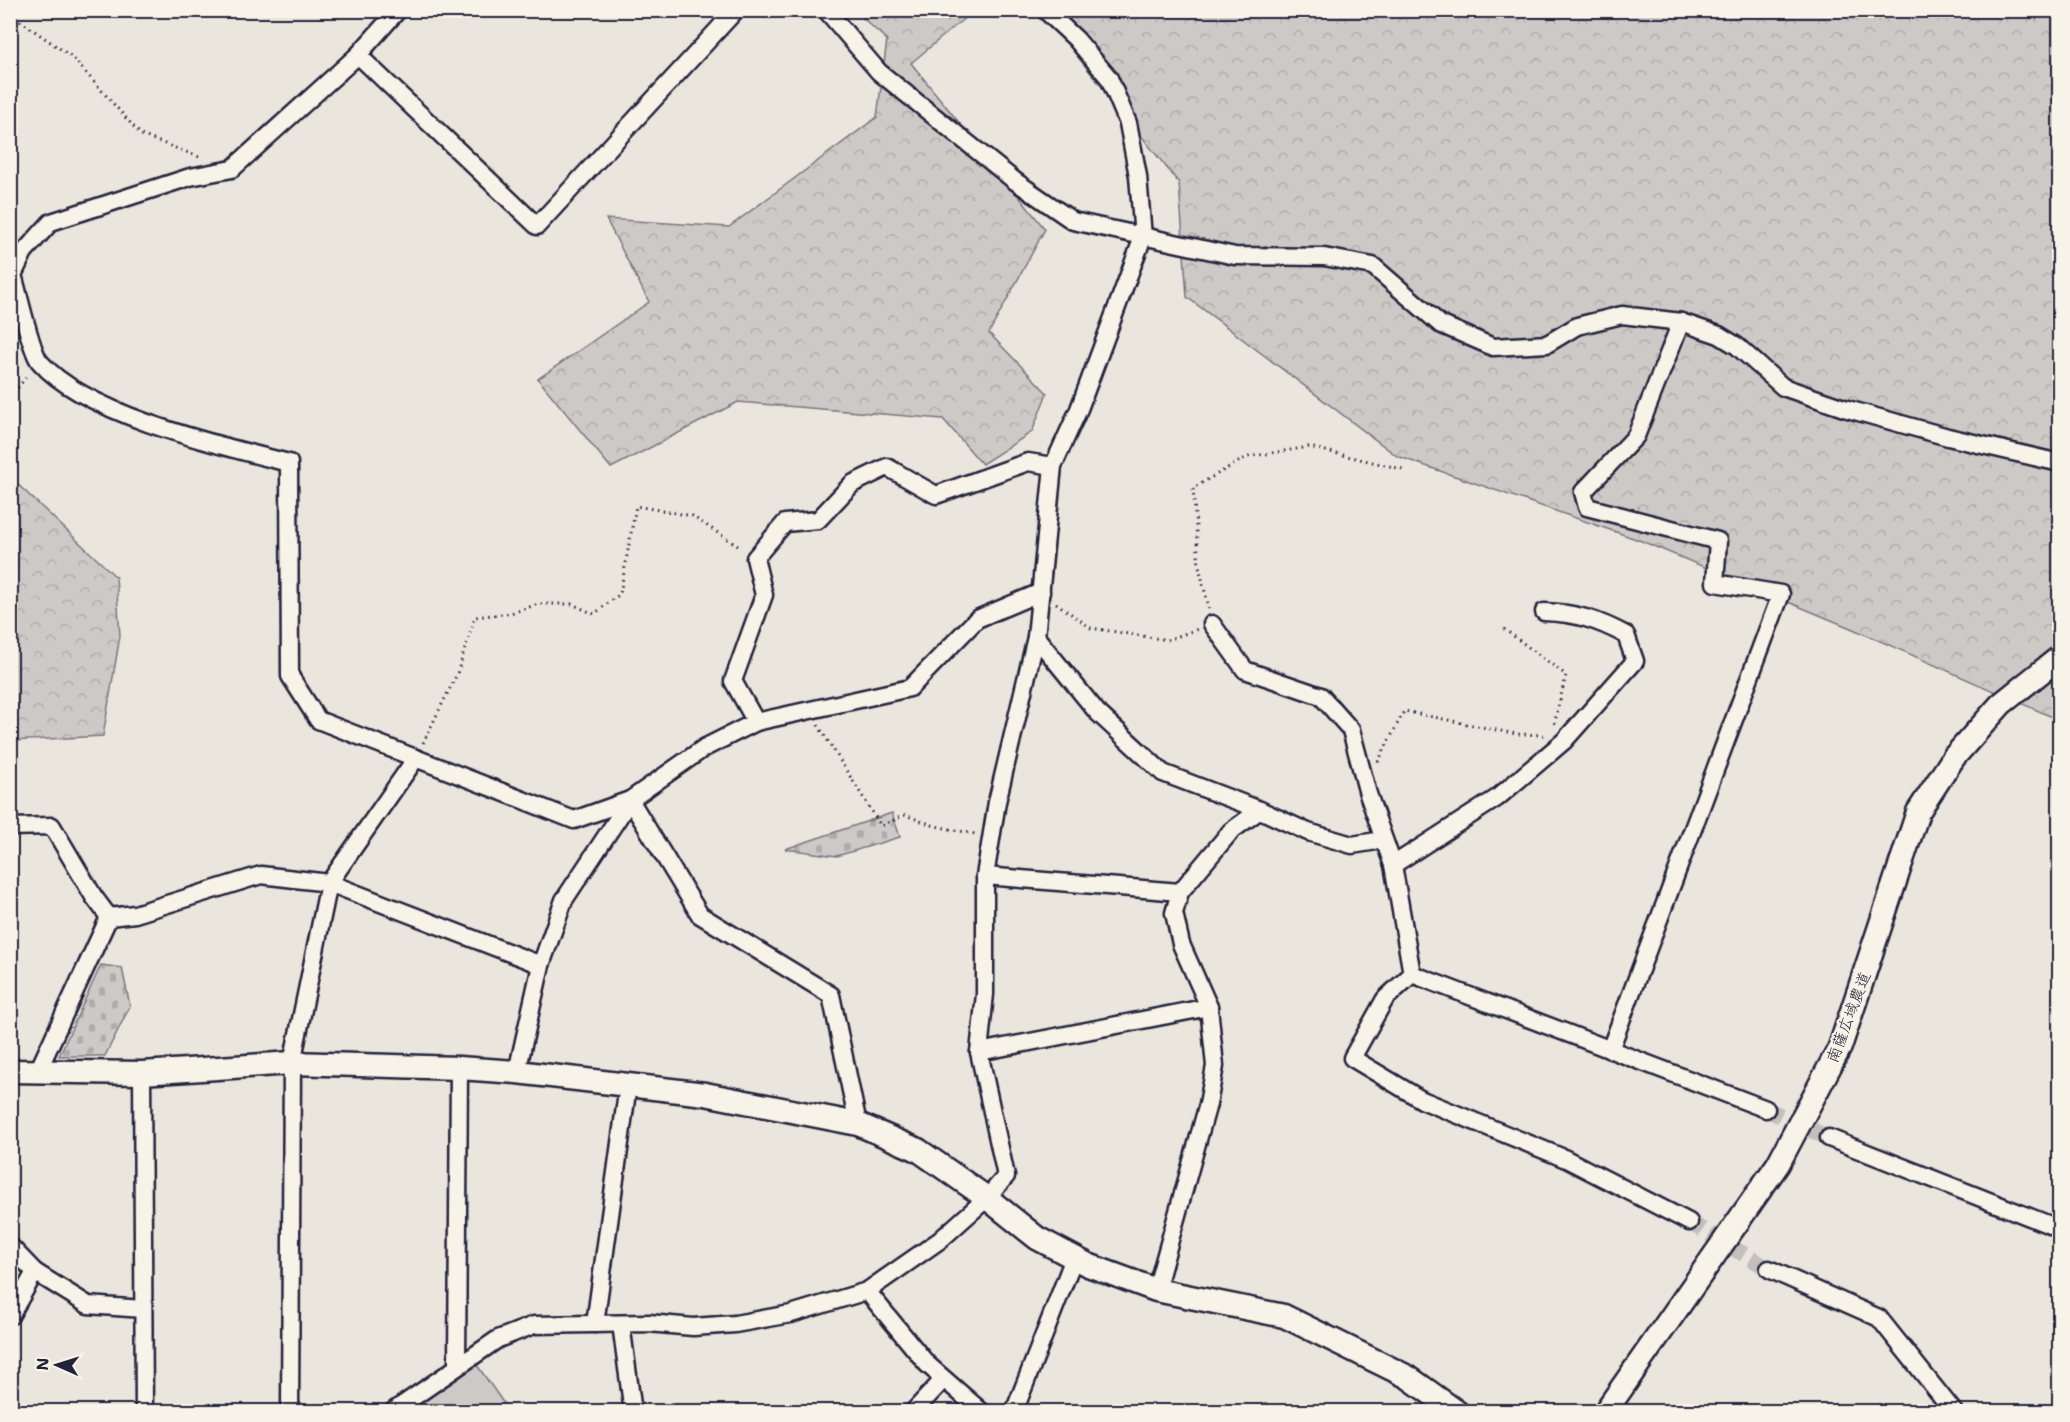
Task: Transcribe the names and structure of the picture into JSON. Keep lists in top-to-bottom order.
{
  "streets": {
    "street": ["南薩広域農道"]
  },
  "north": "left"
}
